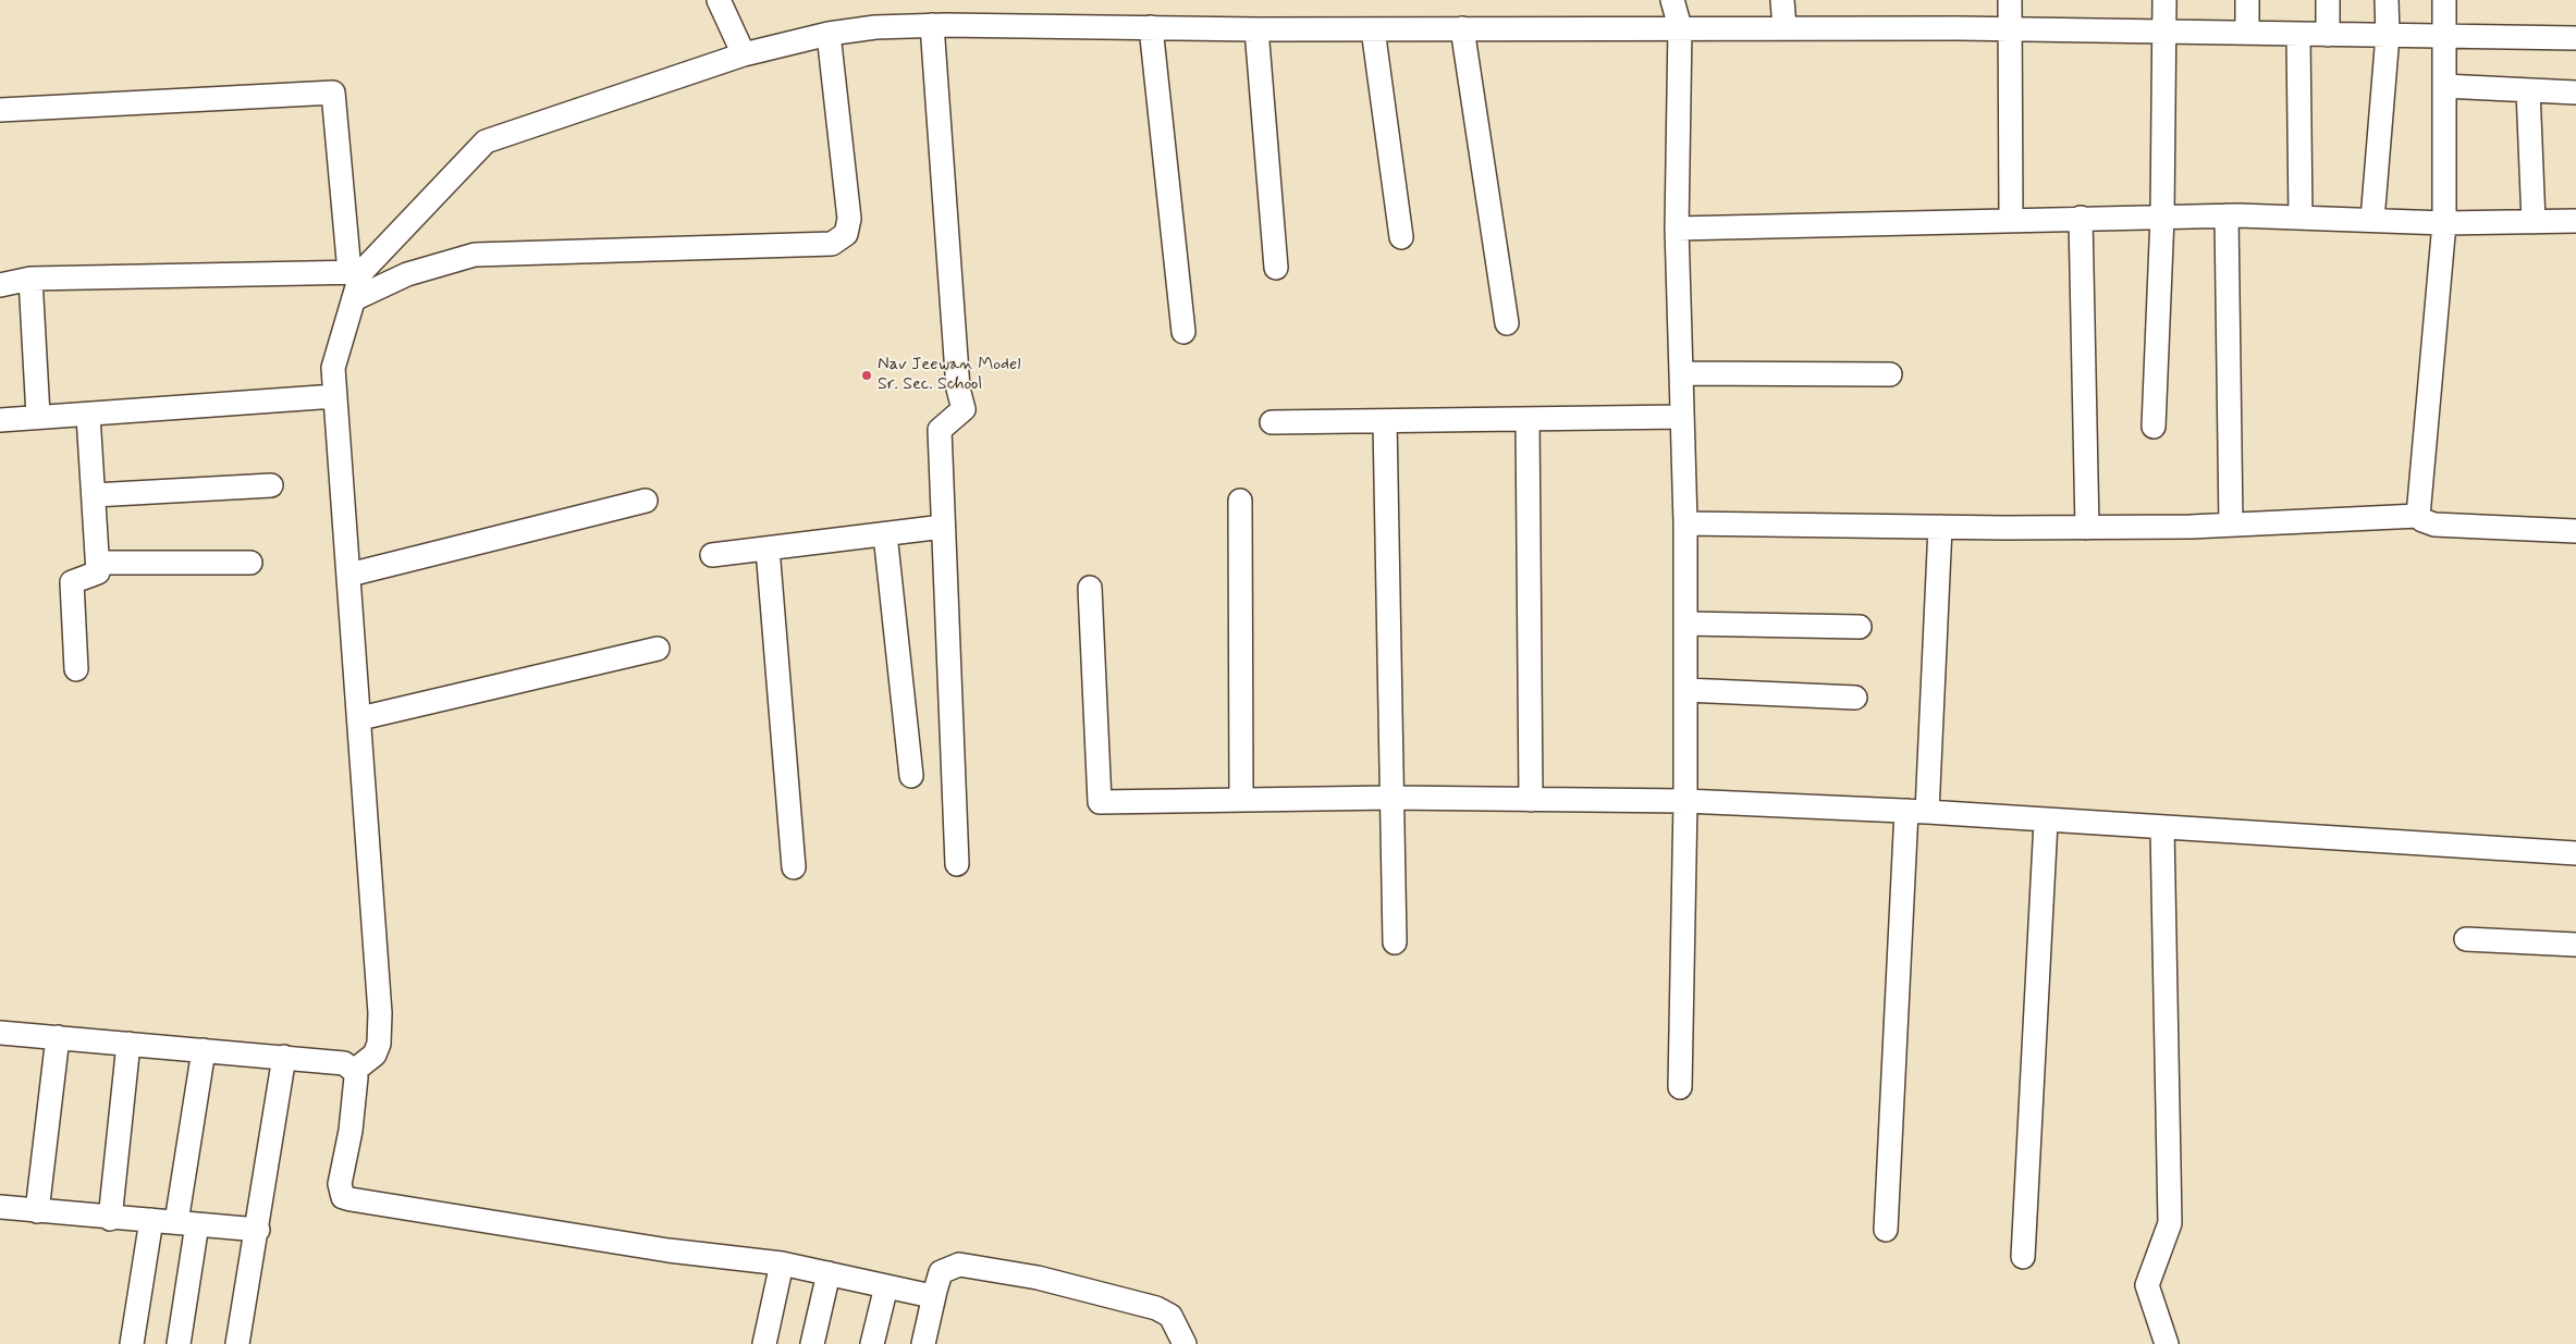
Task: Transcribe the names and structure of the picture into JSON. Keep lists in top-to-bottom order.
{
  "places": ["Nav Jeewan Model Sr. Sec. School"]
}
